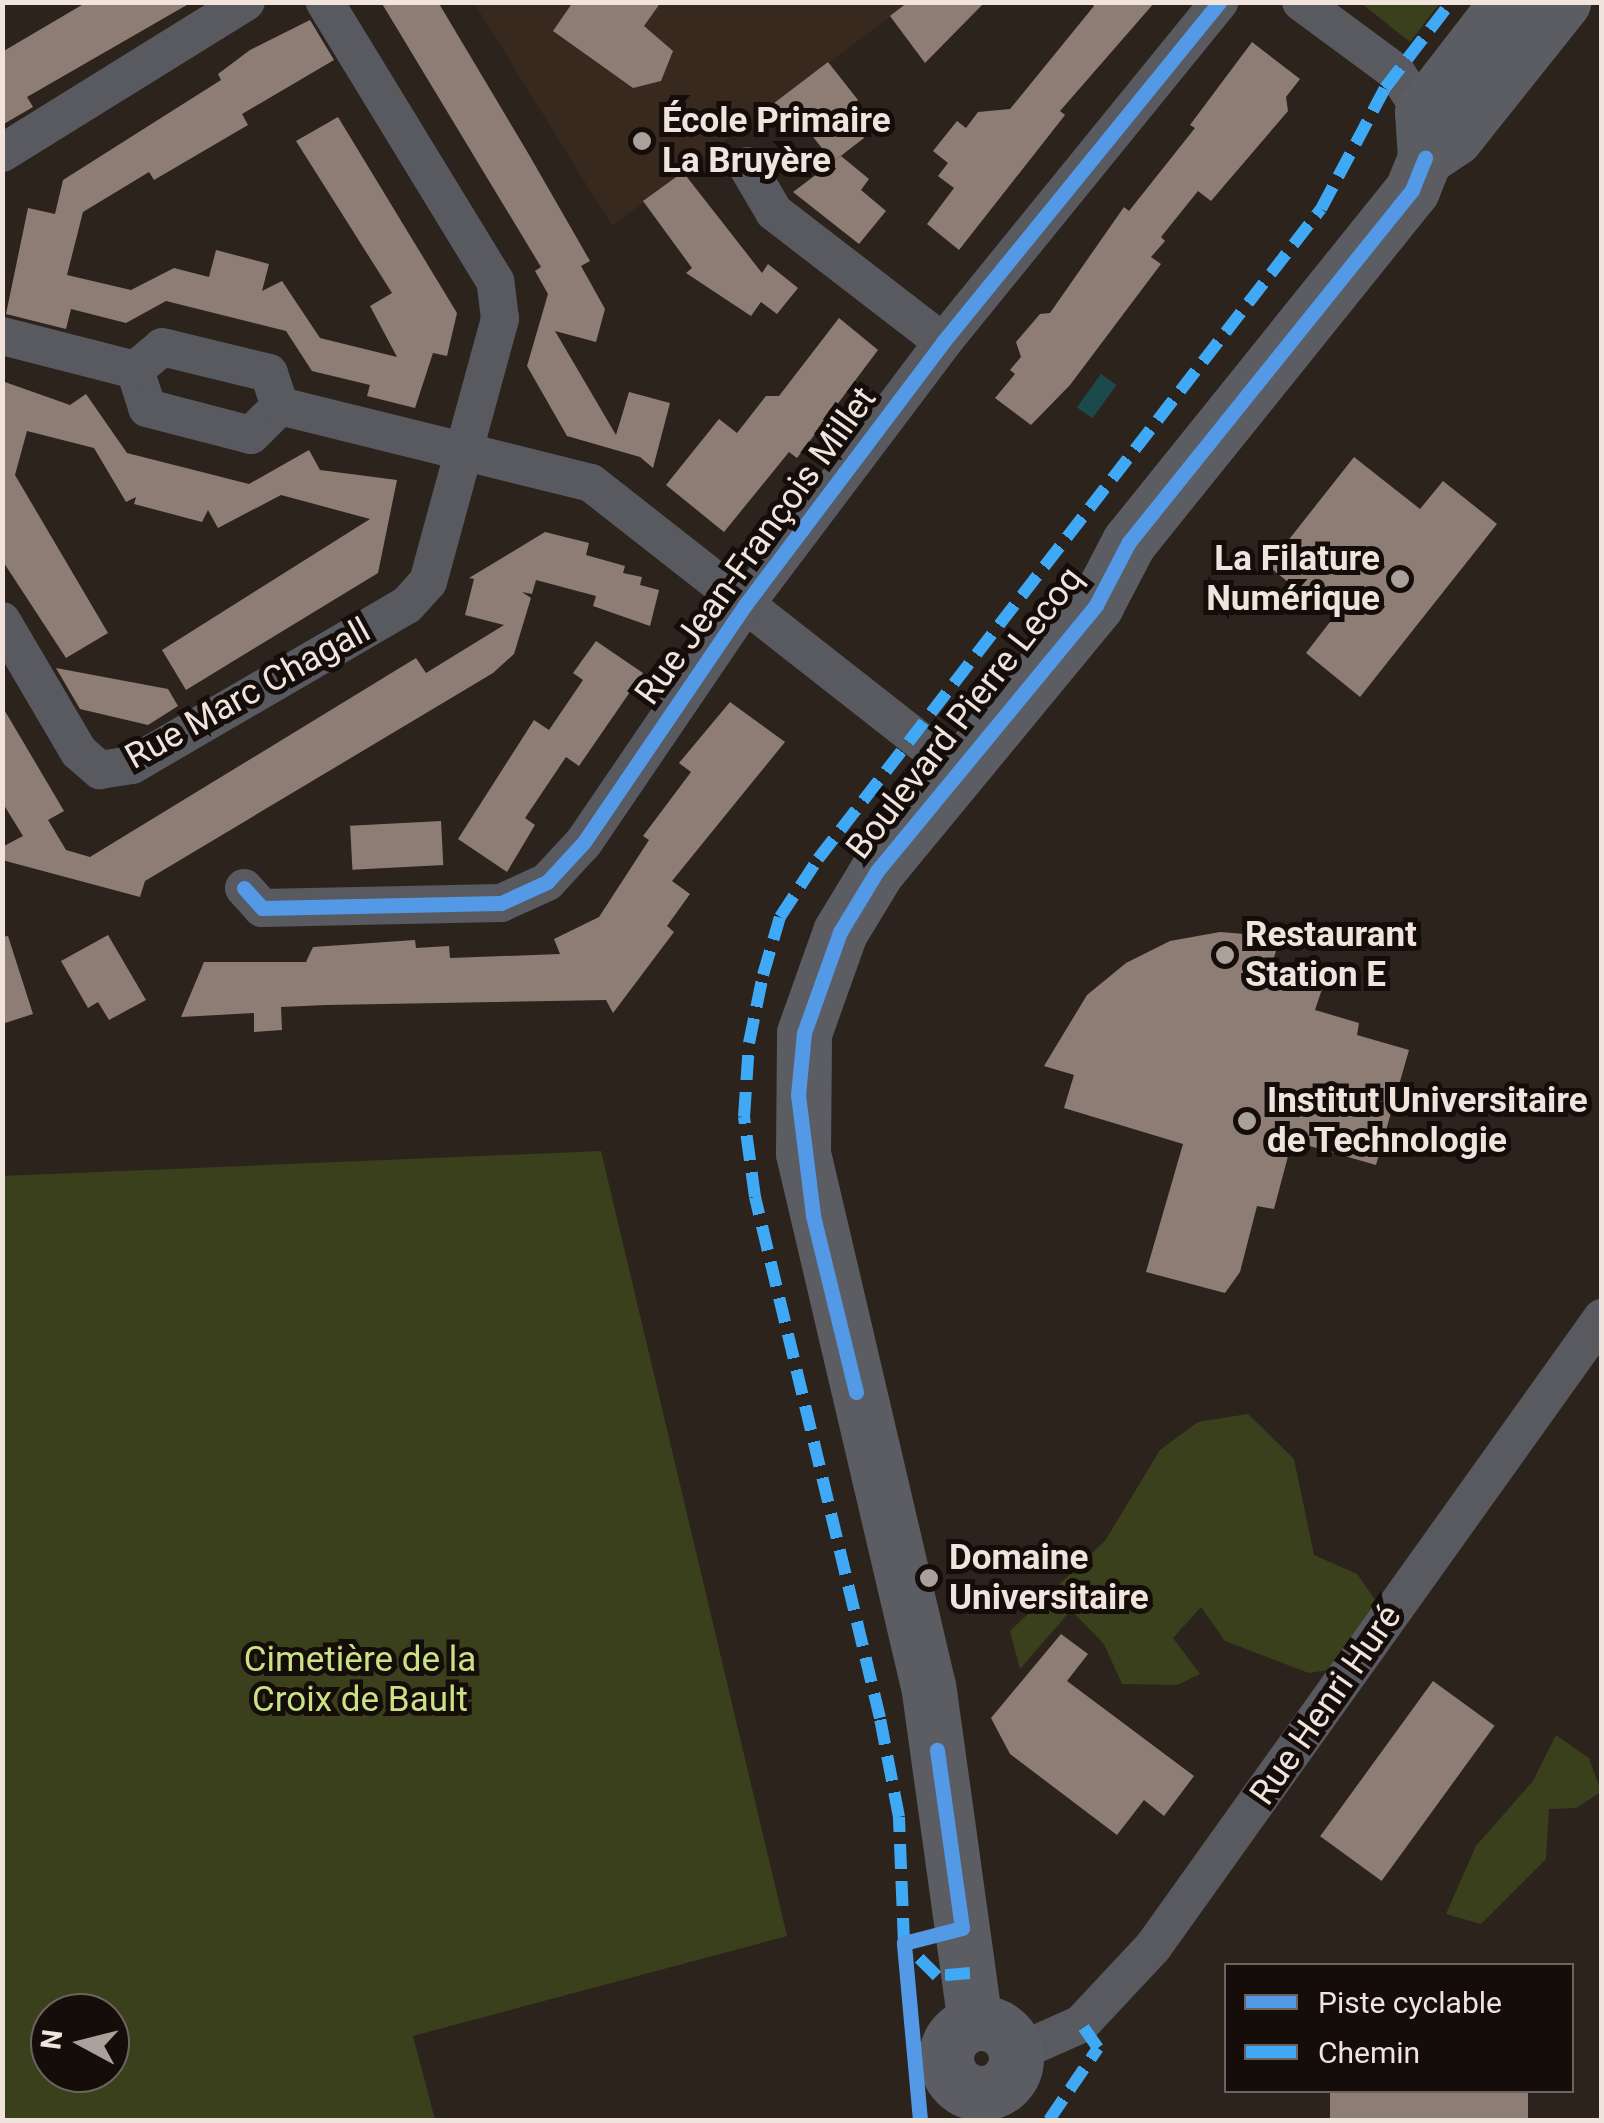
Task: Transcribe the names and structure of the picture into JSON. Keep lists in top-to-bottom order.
{
  "streets": {
    "street": [
      "Rue Jean-François Millet",
      "Rue Marc Chagall",
      "Boulevard Pierre Lecoq",
      "Rue Henri Huré"
    ]
  },
  "crossings": [
    ["Boulevard Pierre Lecoq", "Rue Henri Huré"]
  ],
  "parks": ["Cimetière de la Croix de Bault"],
  "places": [
    "École Primaire La Bruyère",
    "La Filature Numérique",
    "Restaurant Station E",
    "Institut Universitaire de Technologie",
    "Domaine Universitaire"
  ],
  "legend": ["Piste cyclable", "Chemin"],
  "north": "left"
}
